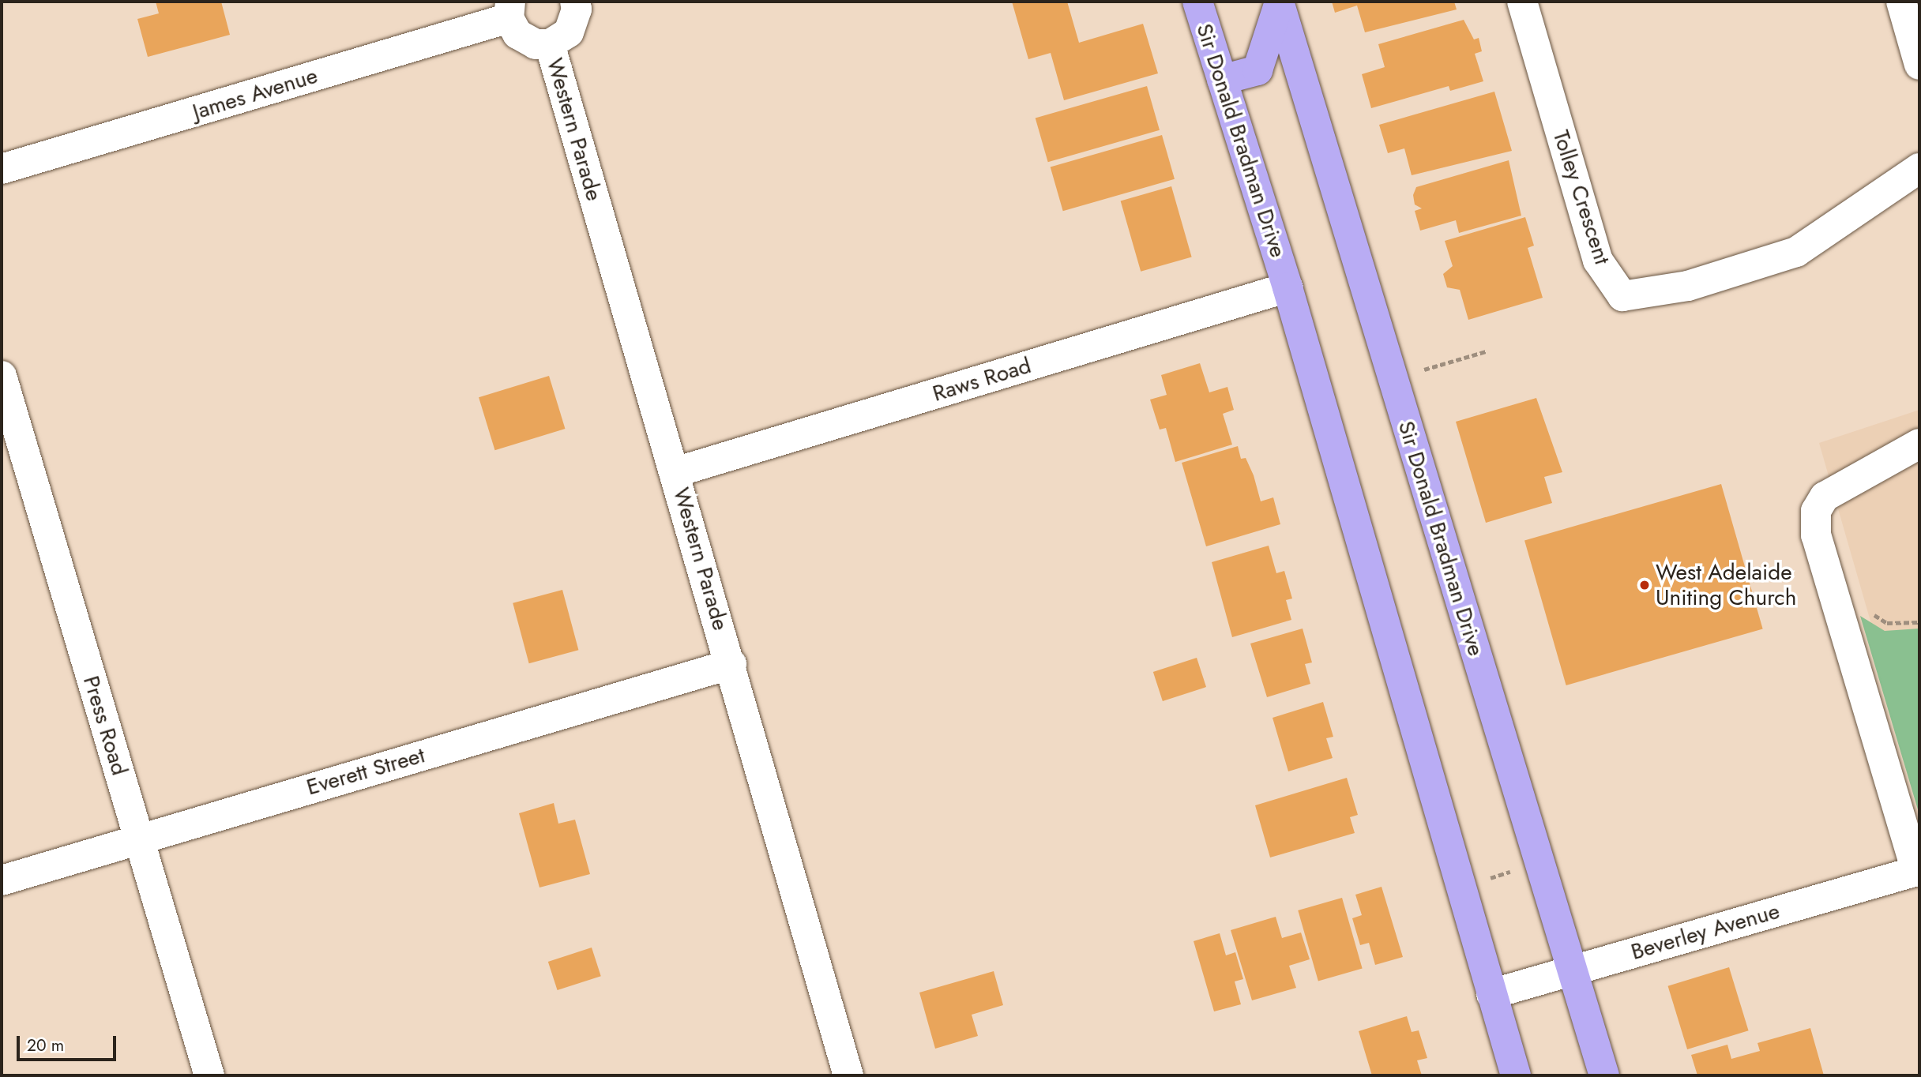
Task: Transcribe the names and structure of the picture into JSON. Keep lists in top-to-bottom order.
{
  "streets": {
    "main road": ["Sir Donald Bradman Drive"],
    "street": [
      "James Avenue",
      "Western Parade",
      "Tolley Crescent",
      "Raws Road",
      "Press Road",
      "Everett Street",
      "Beverley Avenue"
    ]
  },
  "crossings": [
    ["Western Parade", "Raws Road"],
    ["Western Parade", "Everett Street"],
    ["Sir Donald Bradman Drive", "Raws Road"],
    ["Sir Donald Bradman Drive", "Beverley Avenue"],
    ["Press Road", "Everett Street"]
  ],
  "places": ["West Adelaide Uniting Church"],
  "scale_bar": "20 m"
}
